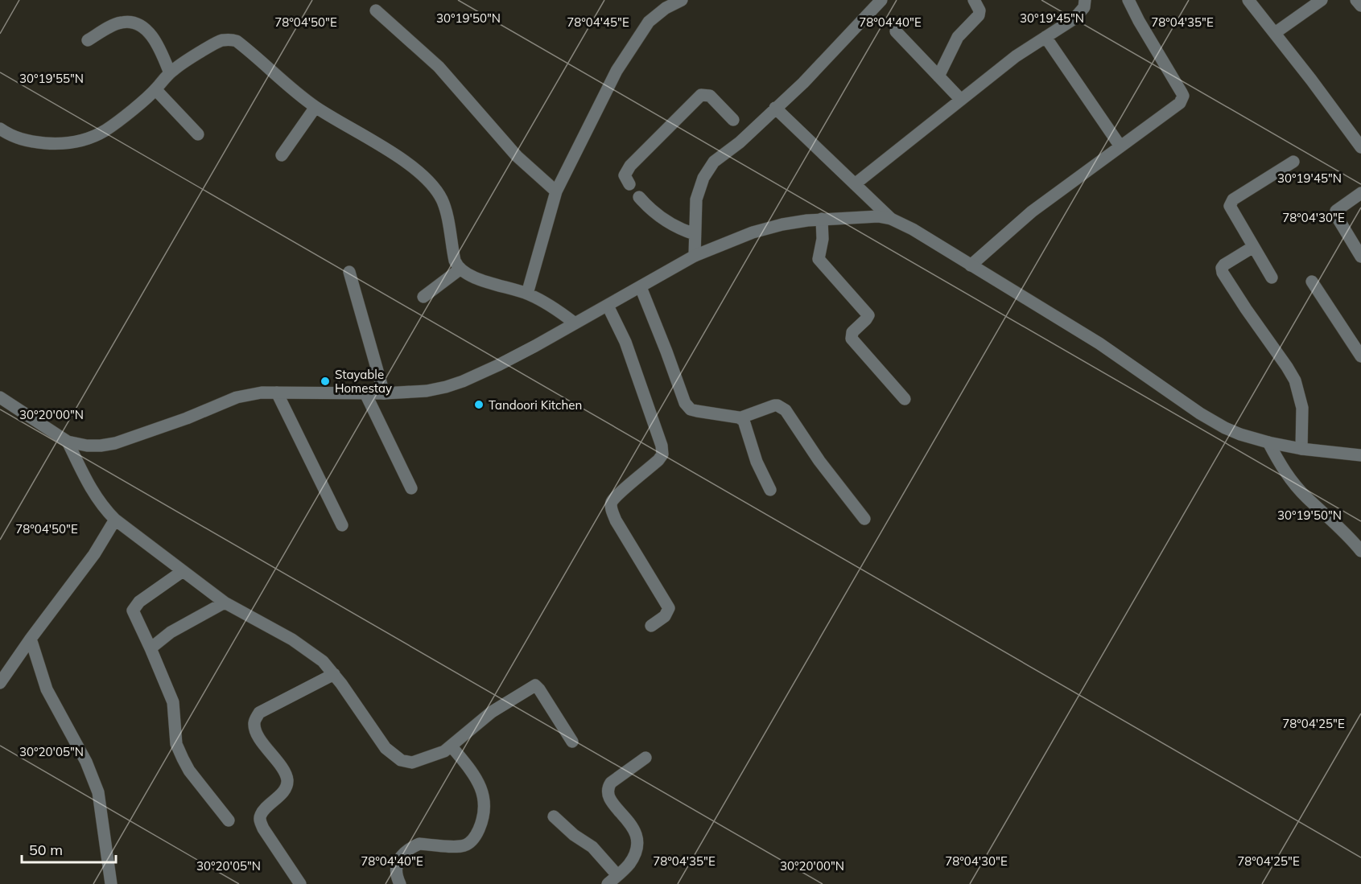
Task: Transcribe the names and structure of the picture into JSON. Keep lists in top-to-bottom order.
{
  "places": ["Stayable Homestay", "Tandoori Kitchen"],
  "scale_bar": "50 m",
  "coordinates": [
    "30°19'50\"N",
    "30°19'45\"N",
    "78°04'50\"E",
    "78°04'40\"E",
    "78°04'35\"E",
    "78°04'45\"E",
    "30°19'55\"N",
    "78°04'30\"E",
    "30°20'00\"N",
    "78°04'25\"E",
    "30°20'05\"N"
  ]
}
